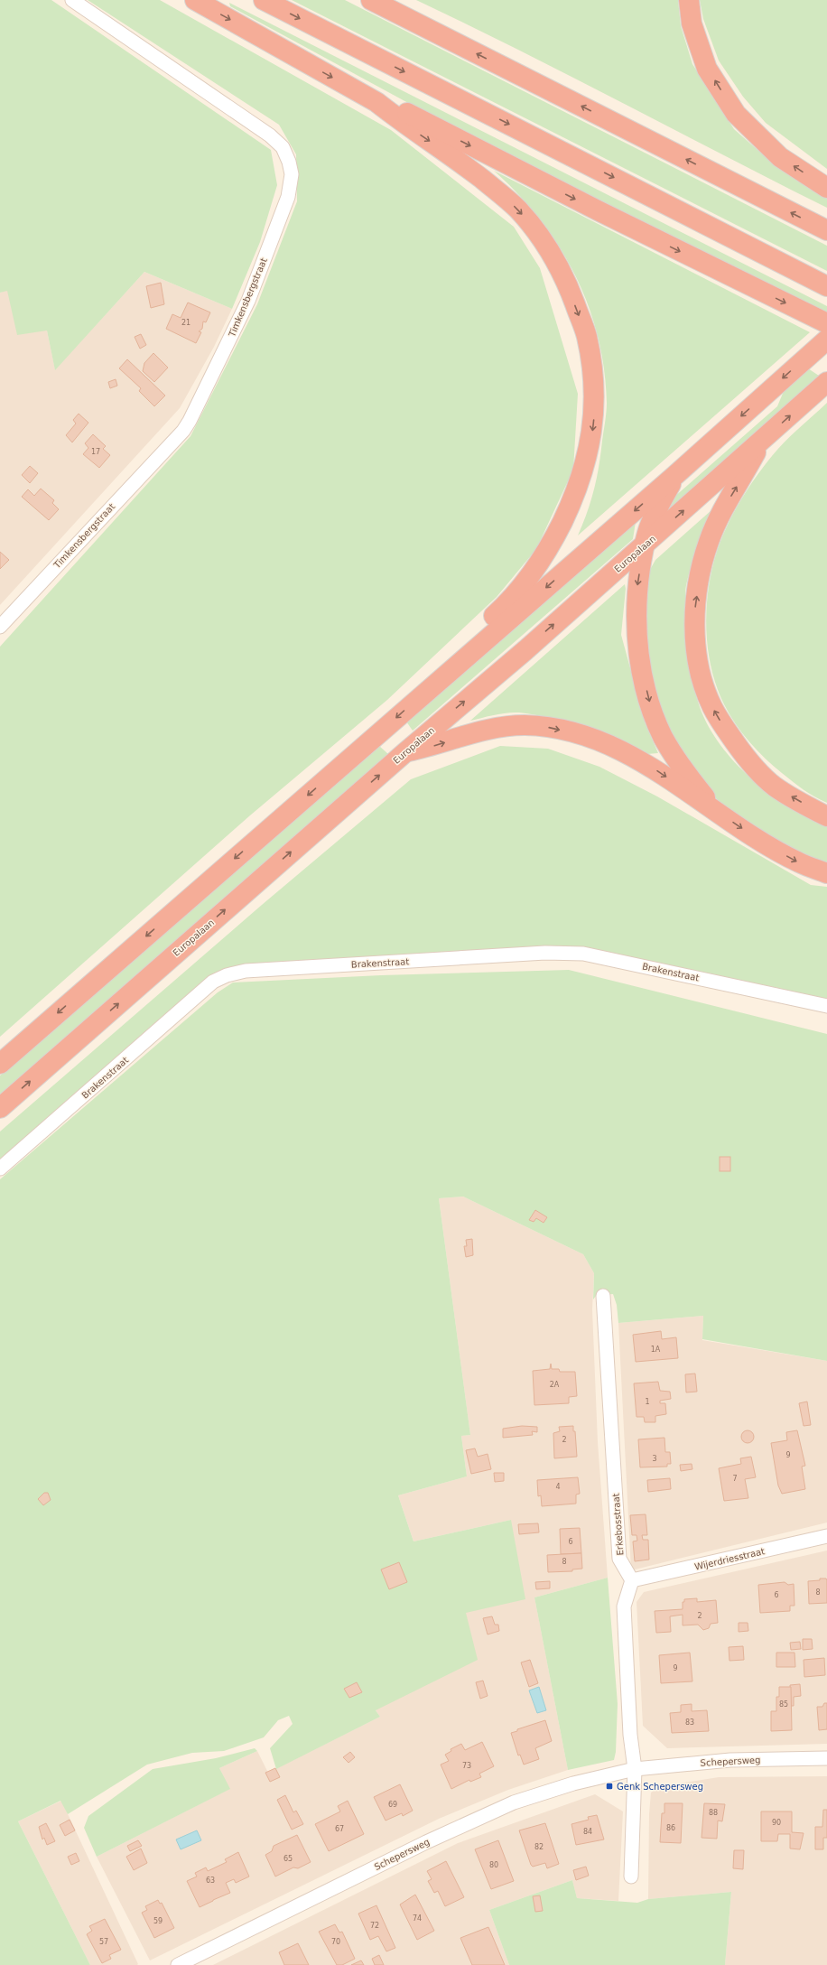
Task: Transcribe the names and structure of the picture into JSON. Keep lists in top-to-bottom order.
{
  "streets": {
    "highway": ["Europalaan"],
    "street": [
      "Timkensbergstraat",
      "Brakenstraat",
      "Erkebosstraat",
      "Wijerdriesstraat",
      "Schepersweg"
    ]
  },
  "crossings": [
    ["Erkebosstraat", "Wijerdriesstraat"]
  ],
  "places": {
    "transit": ["Genk Schepersweg"]
  },
  "house_numbers": [
    "21",
    "17",
    "1A",
    "2A",
    "1",
    "2",
    "9",
    "3",
    "7",
    "4",
    "6",
    "8",
    "8",
    "6",
    "2",
    "9",
    "85",
    "83",
    "73",
    "69",
    "88",
    "90",
    "86",
    "67",
    "84",
    "82",
    "65",
    "80",
    "63",
    "74",
    "59",
    "72",
    "57",
    "70"
  ]
}
